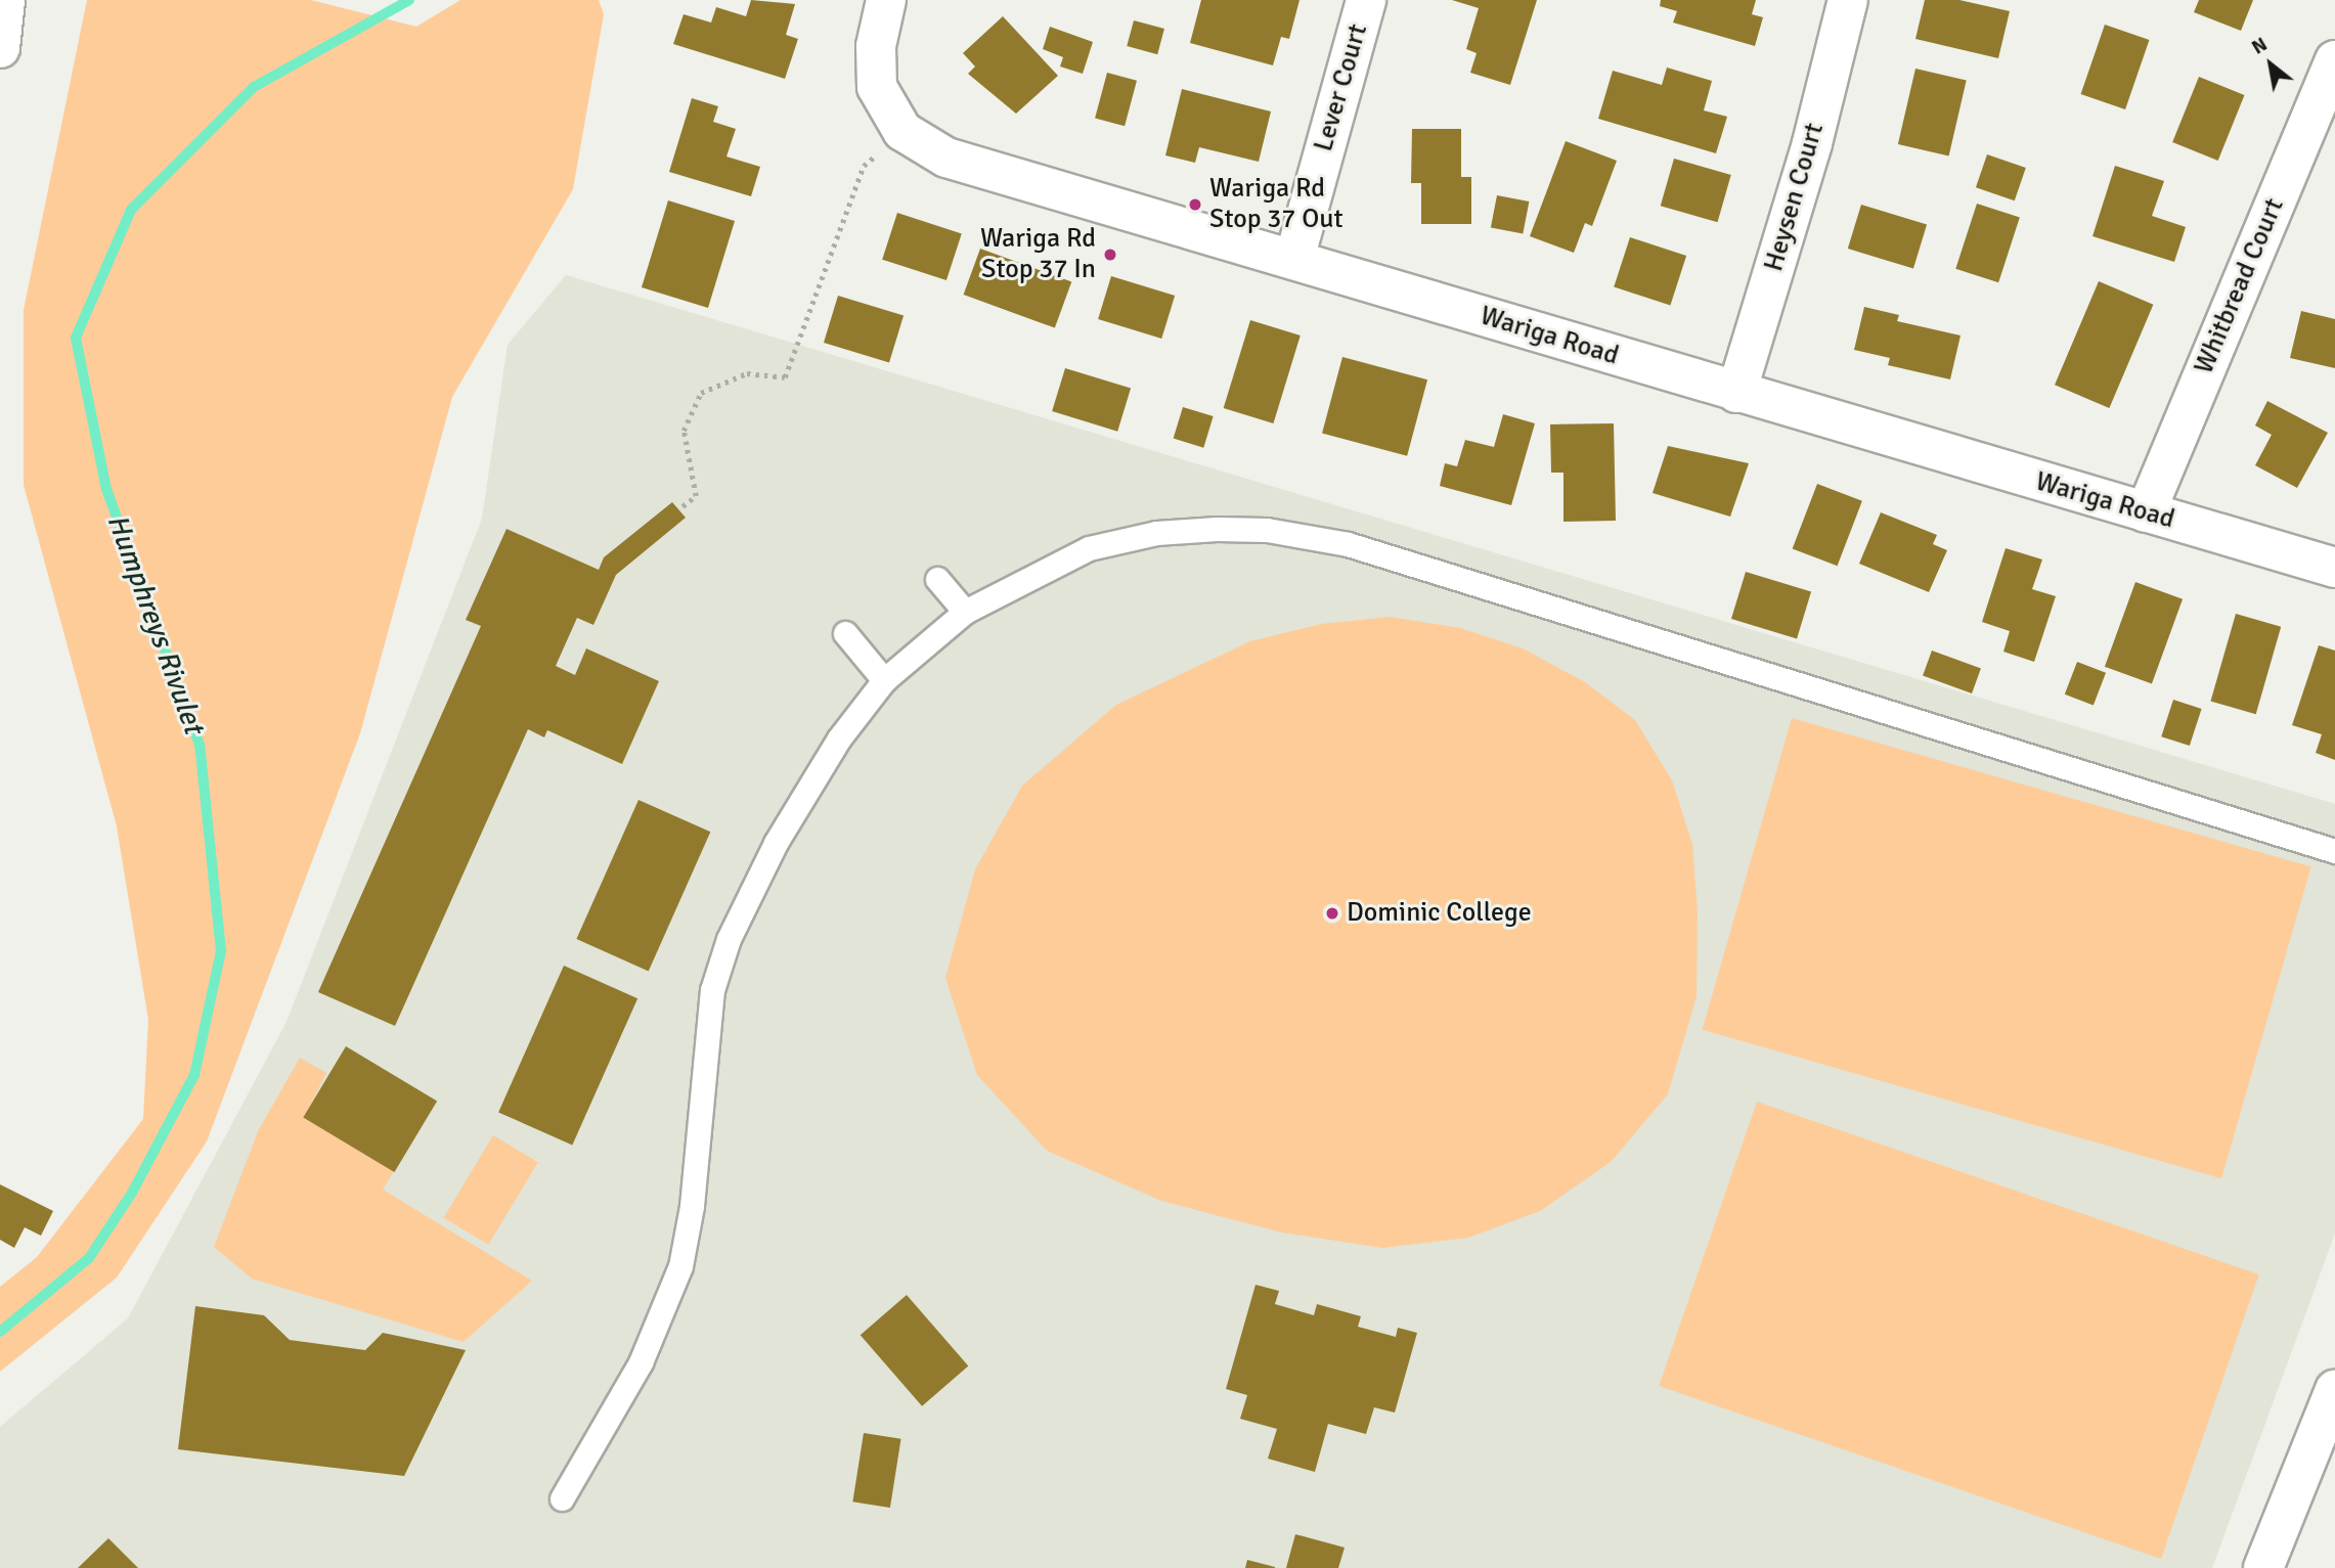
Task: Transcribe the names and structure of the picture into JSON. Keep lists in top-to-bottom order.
{
  "streets": {
    "street": [
      "Lever Court",
      "Heysen Court",
      "Whitbread Court",
      "Wariga Road"
    ]
  },
  "crossings": [
    ["Lever Court", "Wariga Road"],
    ["Heysen Court", "Wariga Road"],
    ["Whitbread Court", "Wariga Road"]
  ],
  "water": ["Humphreys Rivulet"],
  "places": ["Wariga Rd Stop 37 Out", "Wariga Rd Stop 37 In", "Dominic College"],
  "north": "top left"
}
